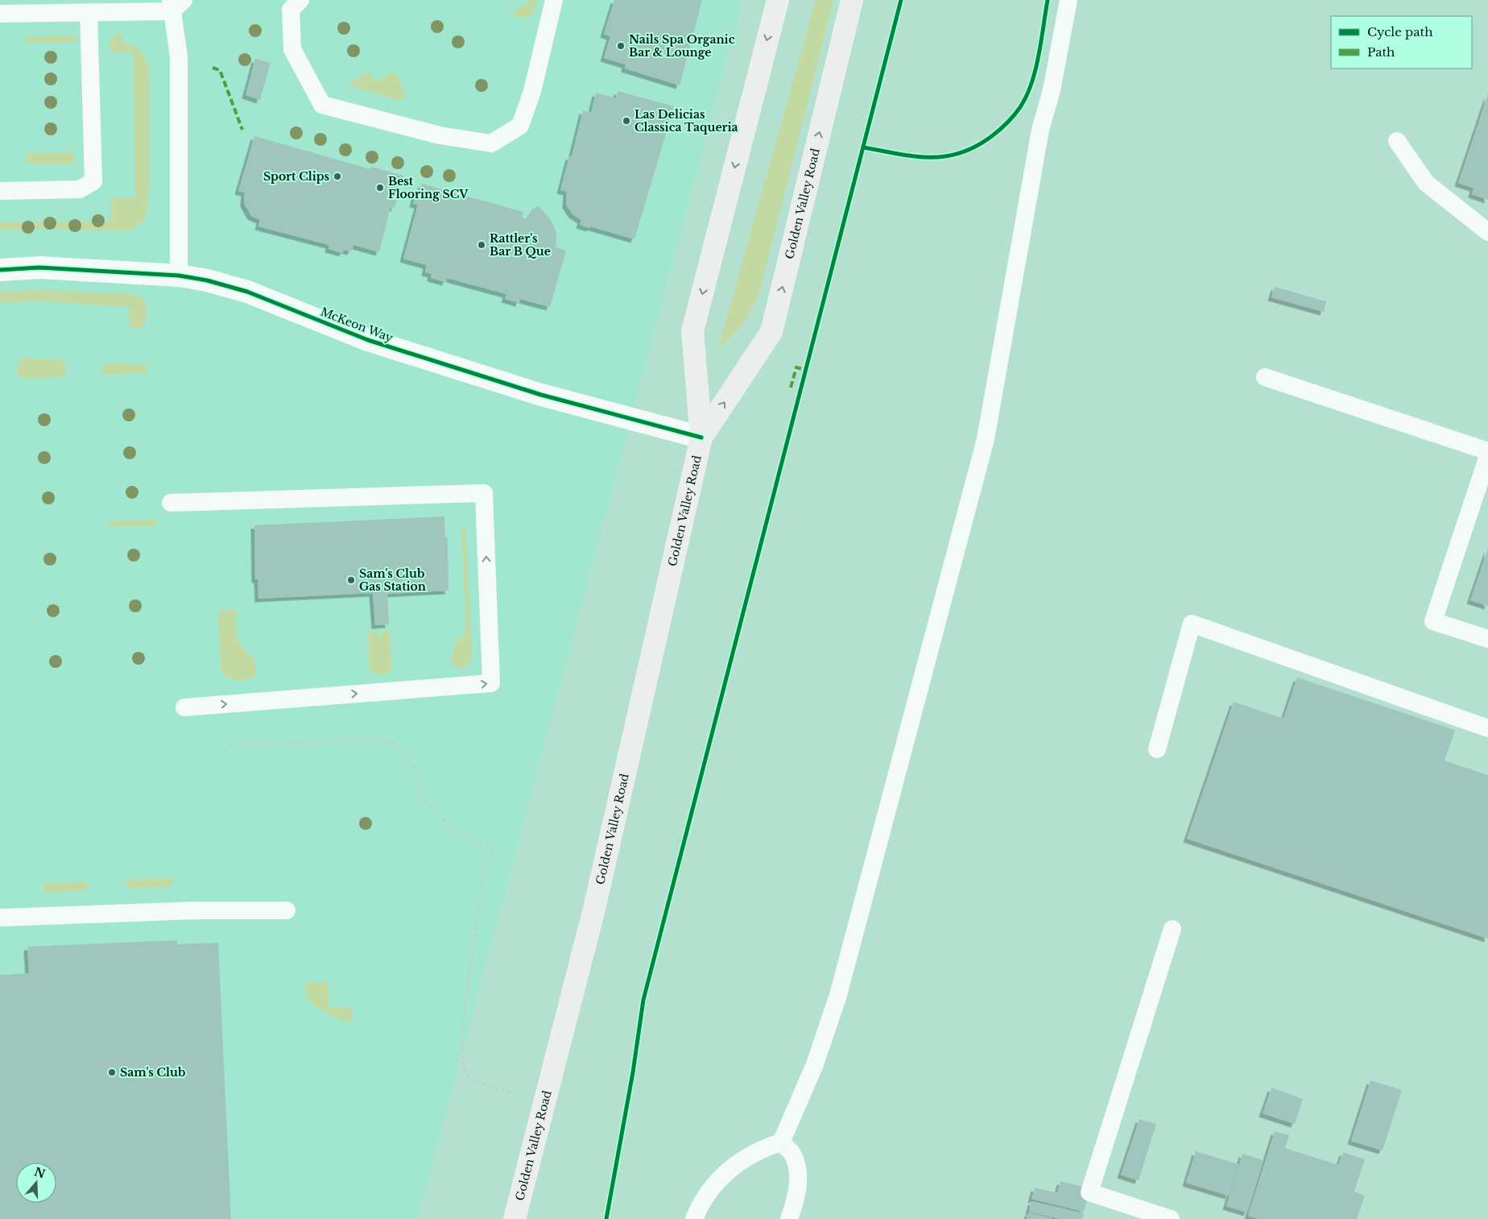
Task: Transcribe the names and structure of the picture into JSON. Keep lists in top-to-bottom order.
{
  "streets": {
    "main road": ["Golden Valley Road"],
    "street": ["McKeon Way"]
  },
  "crossings": [
    ["Golden Valley Road", "McKeon Way"]
  ],
  "places": [
    "Nails Spa Organic Bar & Lounge",
    "Las Delicias Classica Taqueria",
    "Sport Clips",
    "Best Flooring SCV",
    "Rattler's Bar B Que",
    "Sam's Club Gas Station",
    "Sam's Club"
  ],
  "legend": ["Cycle path", "Path"],
  "north": "top"
}
